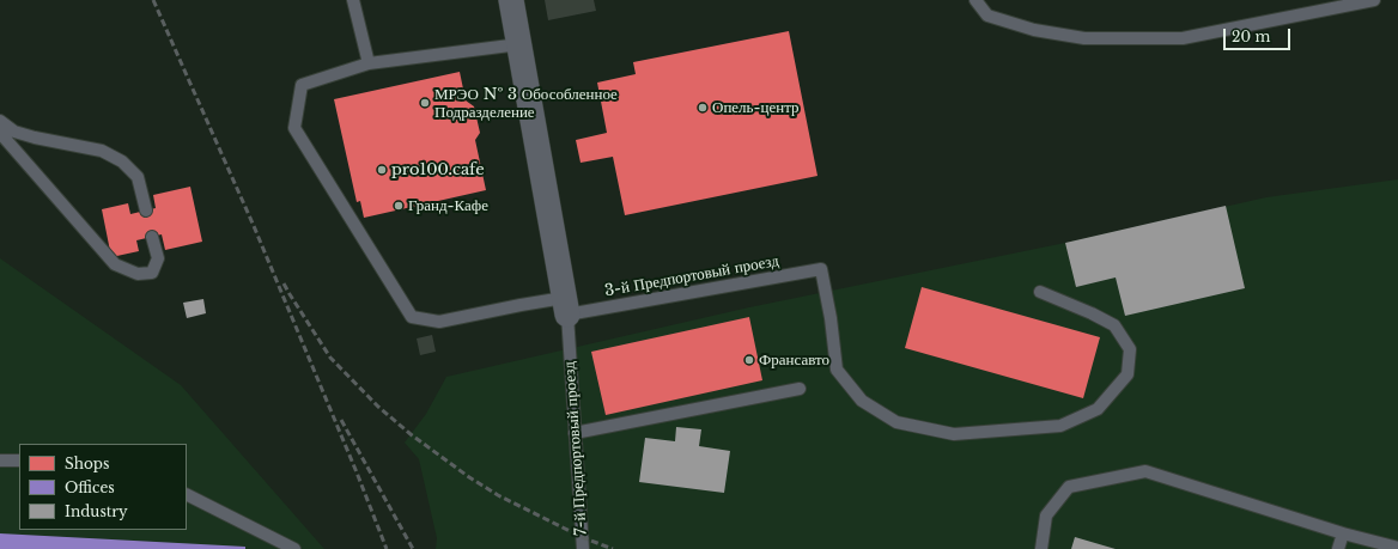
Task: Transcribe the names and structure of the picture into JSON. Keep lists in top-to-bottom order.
{
  "streets": {
    "lane": ["3-й Предпортовый проезд", "7-й Предпортовый проезд"]
  },
  "crossings": [
    ["3-й Предпортовый проезд", "7-й Предпортовый проезд"]
  ],
  "places": [
    "МРЭО № 3 Обособленное Подразделение",
    "Опель-центр",
    "pro100.cafe",
    "Гранд-Кафе",
    "Франсавто"
  ],
  "legend": ["Shops", "Offices", "Industry"],
  "scale_bar": "20 m"
}
